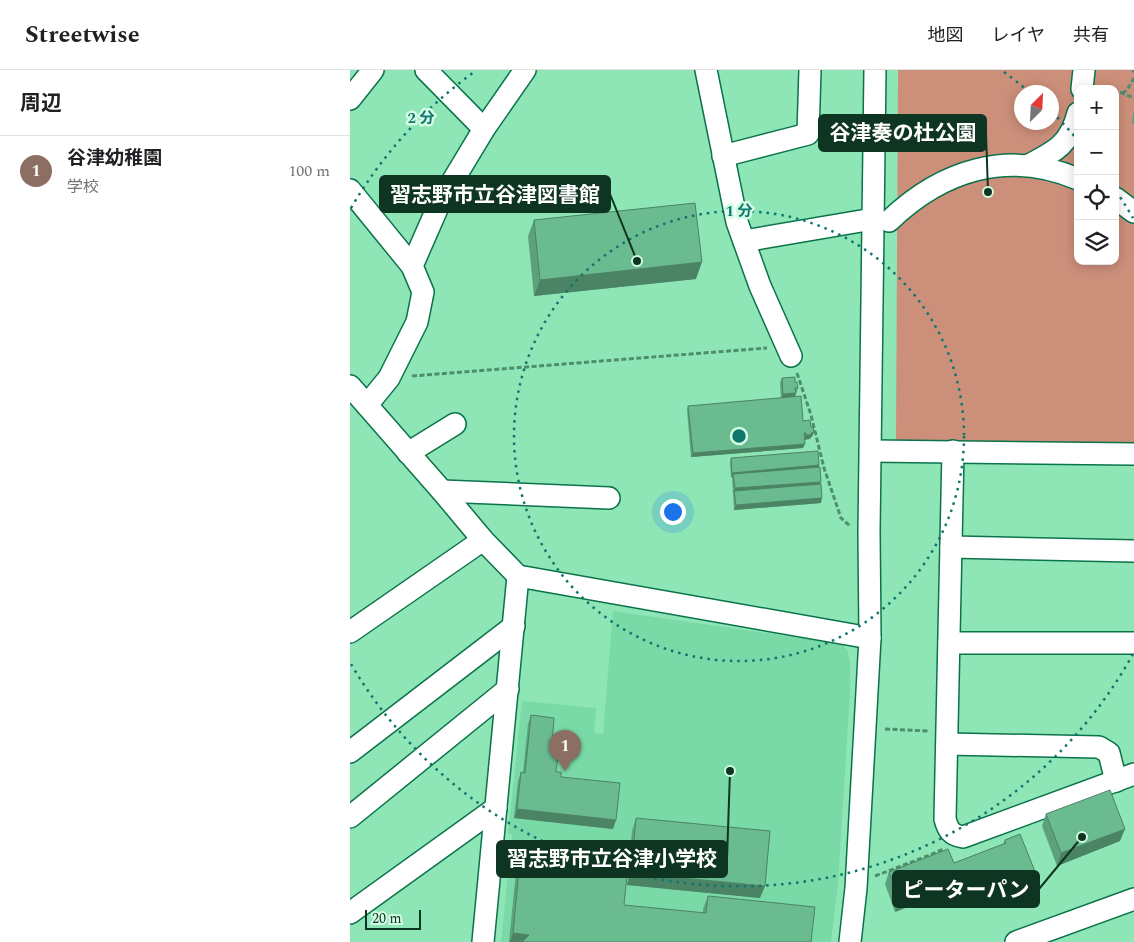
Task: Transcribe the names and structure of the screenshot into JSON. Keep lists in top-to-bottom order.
{
  "places": [
    "谷津奏の杜公園",
    "習志野市立谷津図書館",
    "習志野市立谷津小学校",
    "ピーターパン"
  ],
  "scale_bar": "20 m",
  "north": "top right",
  "page": {
    "header": "Streetwise",
    "nav": ["地図", "レイヤ", "共有"],
    "heading": "周辺",
    "map_buttons": ["+", "−"],
    "list": [
      {
        "mark": "1",
        "name": "谷津幼稚園",
        "note": "学校",
        "value": "100 m"
      }
    ],
    "pins": "1",
    "scale": "20 m"
  },
  "rings": ["2 分", "1 分"]
}
